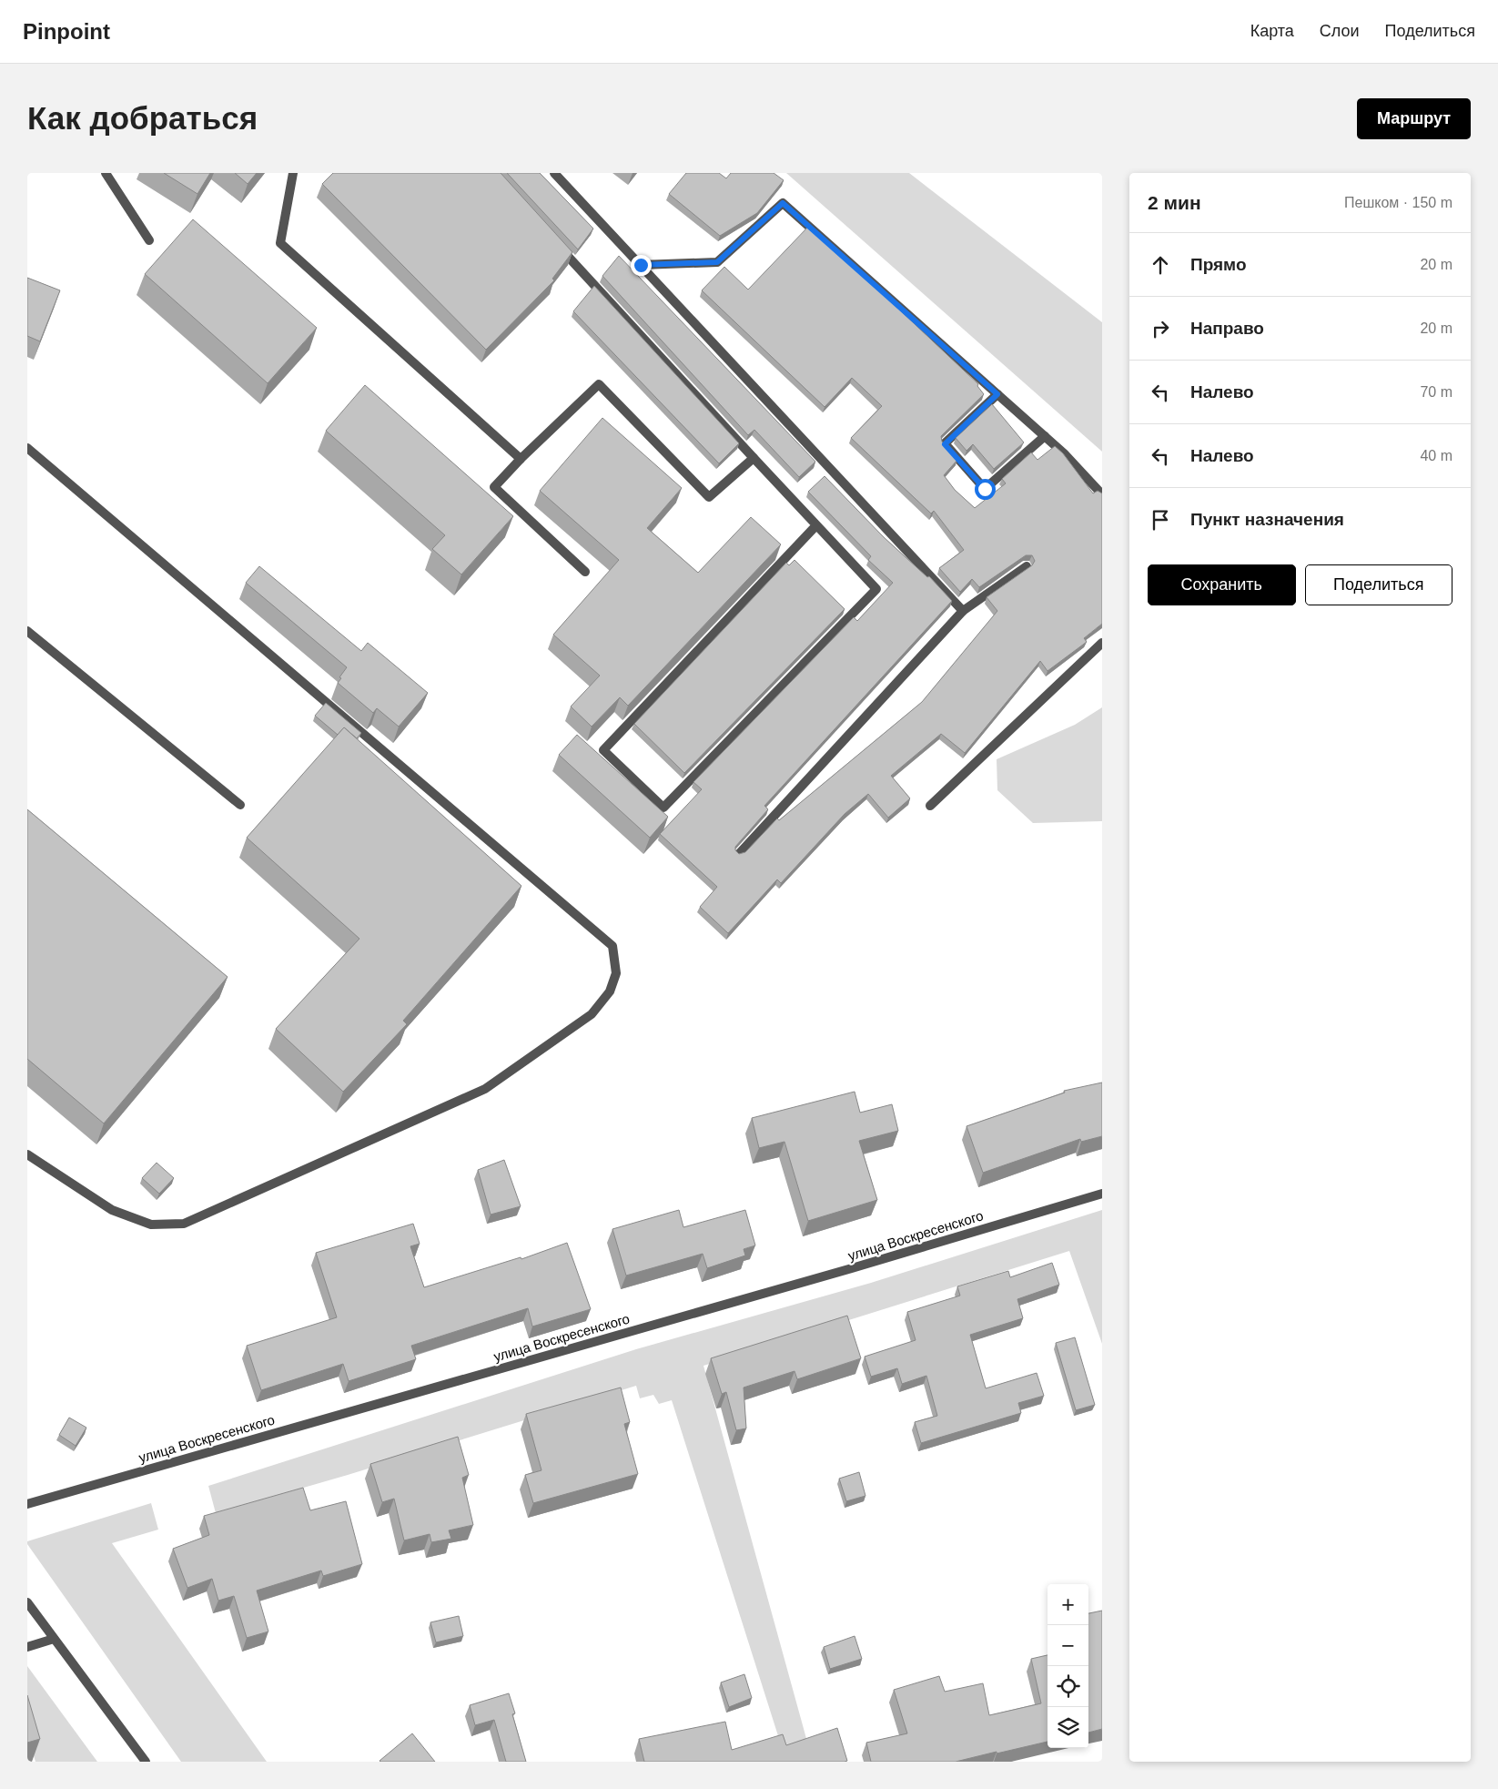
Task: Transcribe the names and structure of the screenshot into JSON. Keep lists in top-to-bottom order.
{
  "streets": {
    "street": ["улица Воскресенского"]
  },
  "page": {
    "header": "Pinpoint",
    "nav": ["Карта", "Слои", "Поделиться"],
    "buttons": [
      "Маршрут",
      ["Сохранить", "Поделиться"]
    ],
    "title": "Как добраться",
    "heading": ["2 мин", "Пешком · 150 m"],
    "list": [
      ["Прямо", "20 m"],
      ["Направо", "20 m"],
      ["Налево", "70 m"],
      ["Налево", "40 m"],
      "Пункт назначения"
    ],
    "map_buttons": ["+", "−"]
  }
}
